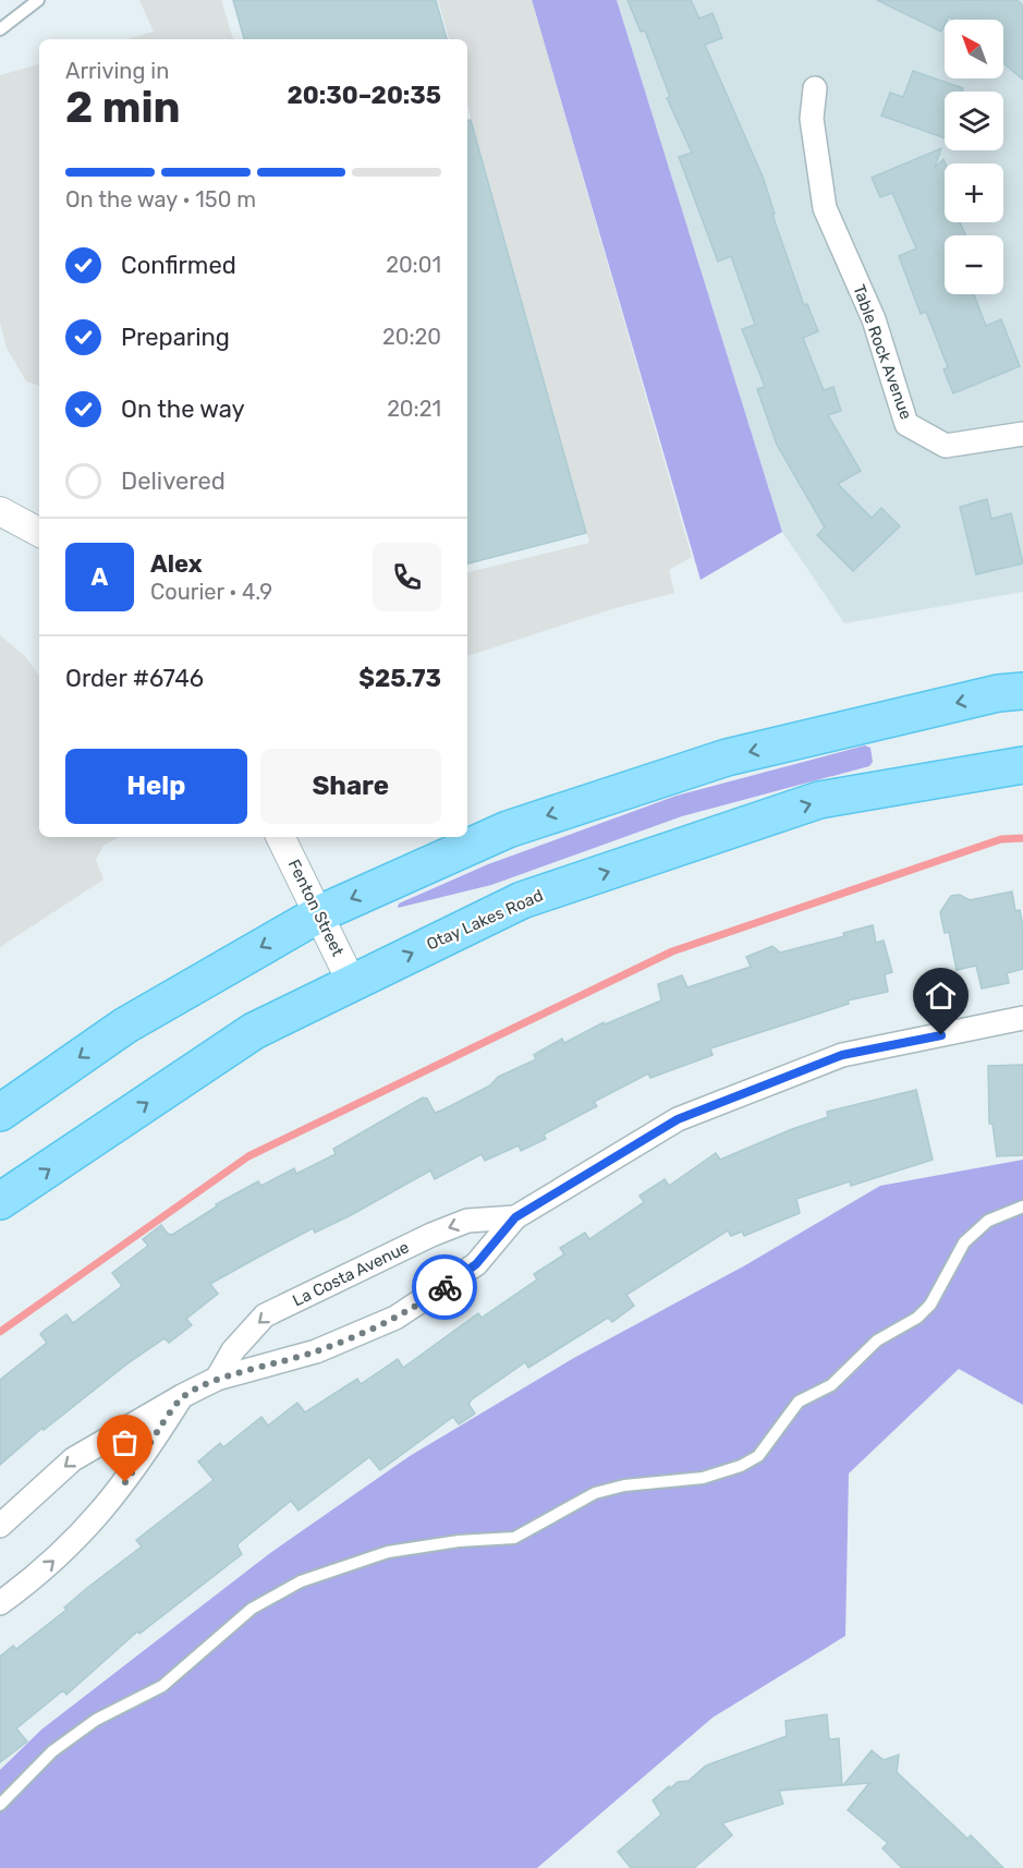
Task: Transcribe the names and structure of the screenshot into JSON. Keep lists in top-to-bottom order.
{
  "streets": {
    "main road": ["Otay Lakes Road"],
    "street": ["Table Rock Avenue", "Fenton Street", "La Costa Avenue"]
  },
  "crossings": [
    ["Fenton Street", "Otay Lakes Road"]
  ],
  "north": "top left",
  "page": {
    "map_buttons": ["+", "−"],
    "heading": ["2 min", "Arriving in", "20:30–20:35"],
    "panel": [
      "Alex",
      "Courier · 4.9",
      "Order #6746",
      "$25.73"
    ],
    "bar": "On the way · 150 m",
    "list": [
      ["Confirmed", "20:01"],
      ["Preparing", "20:20"],
      ["On the way", "20:21"],
      "Delivered"
    ],
    "round": "A",
    "buttons": ["Help", "Share"]
  }
}
